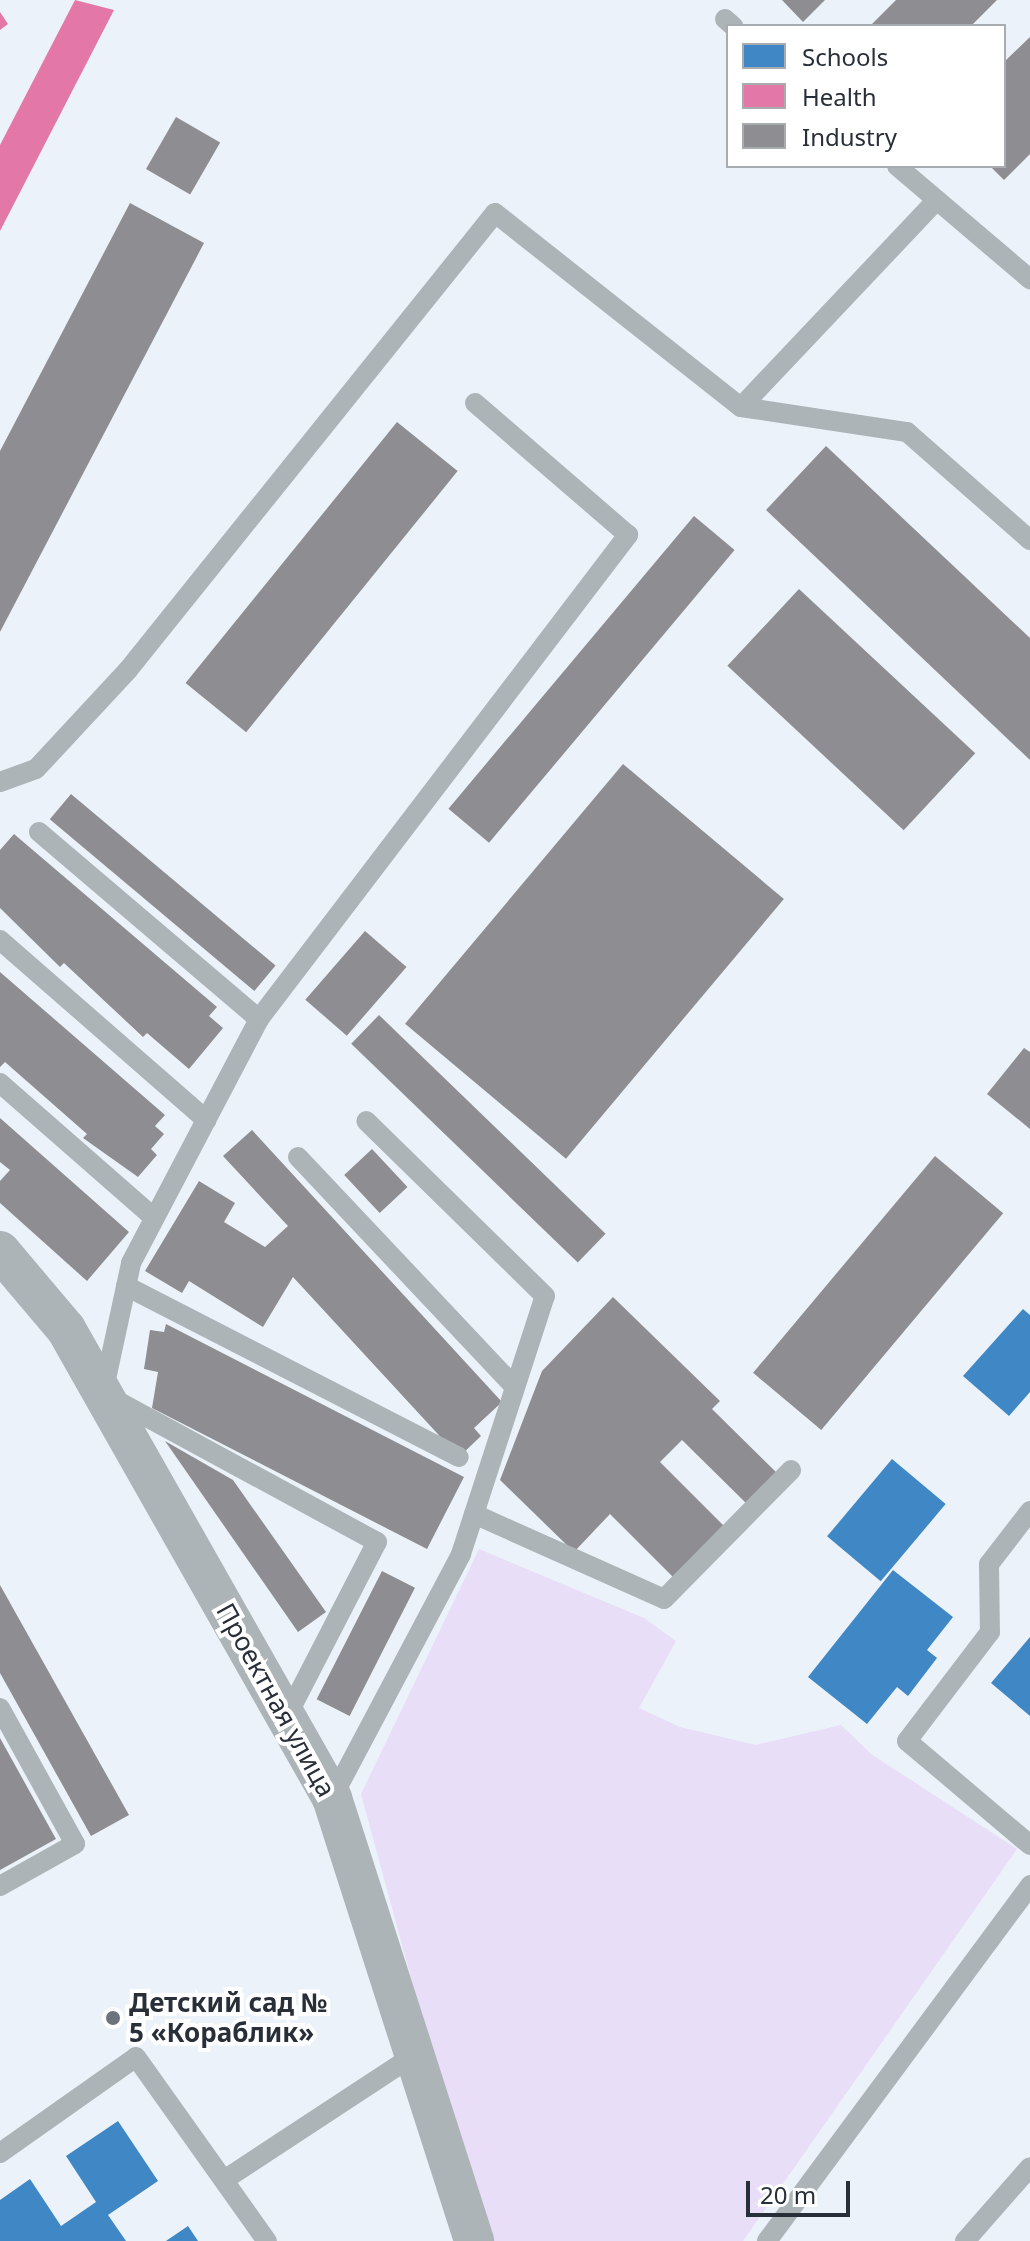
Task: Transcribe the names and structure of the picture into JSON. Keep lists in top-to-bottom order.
{
  "streets": {
    "street": ["Проектная улица"]
  },
  "places": ["Детский сад № 5 «Кораблик»"],
  "legend": ["Schools", "Health", "Industry"],
  "scale_bar": "20 m"
}
